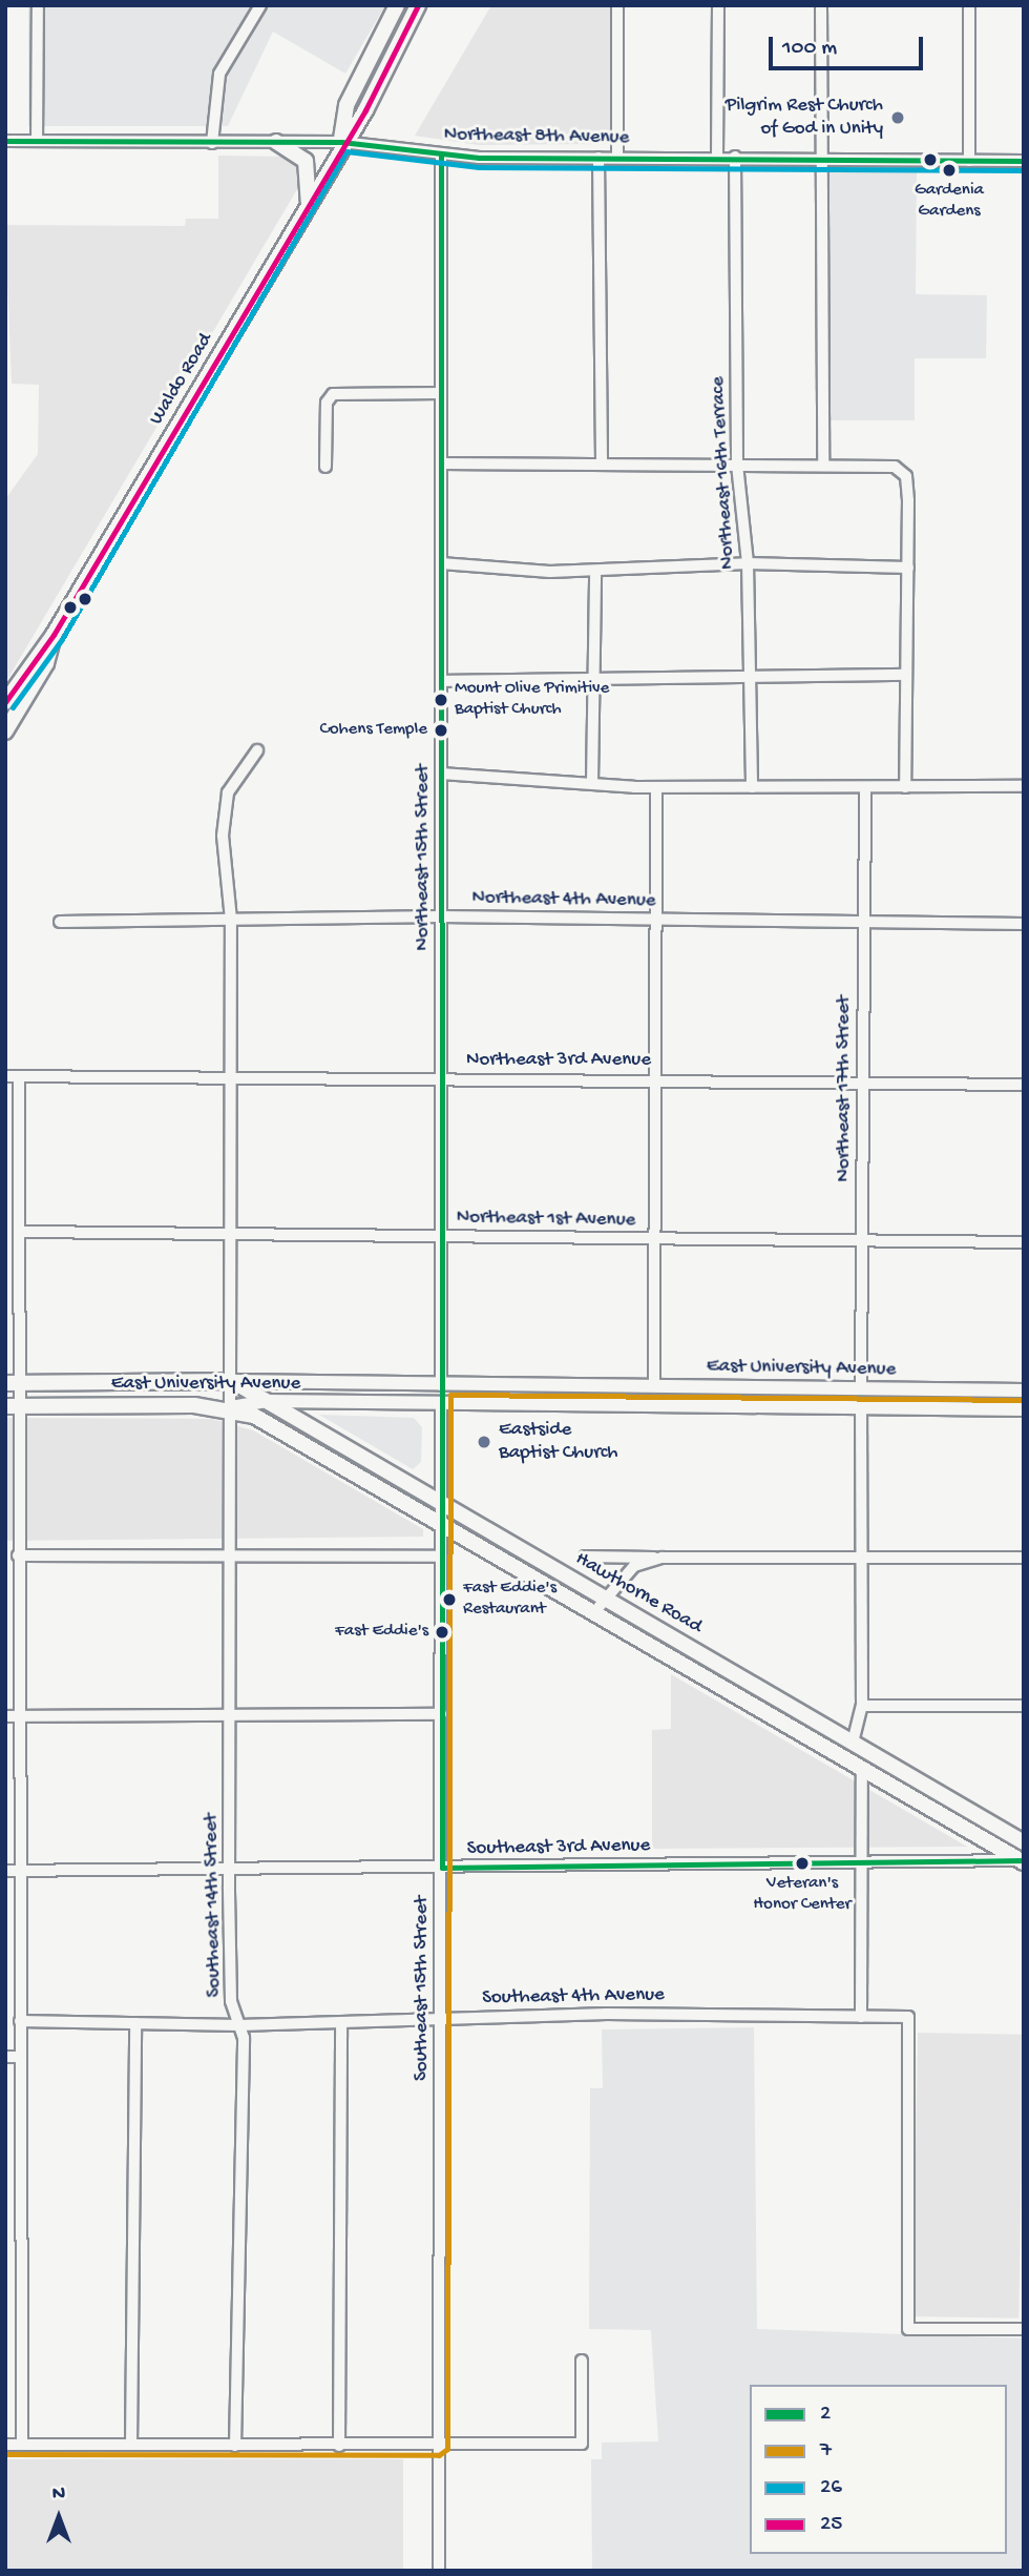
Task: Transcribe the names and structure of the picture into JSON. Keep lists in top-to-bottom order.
{
  "streets": {
    "highway": ["Waldo Road", "East University Avenue", "Hawthorne Road"],
    "street": [
      "Northeast 8th Avenue",
      "Northeast 16th Terrace",
      "Northeast 15th Street",
      "Northeast 4th Avenue",
      "Northeast 3rd Avenue",
      "Northeast 17th Street",
      "Northeast 1st Avenue",
      "Southeast 3rd Avenue",
      "Southeast 14th Street",
      "Southeast 15th Street",
      "Southeast 4th Avenue"
    ]
  },
  "crossings": [
    ["Northeast 8th Avenue", "Waldo Road"],
    ["Northeast 8th Avenue", "Northeast 16th Terrace"],
    ["Northeast 8th Avenue", "Northeast 15th Street"],
    ["Northeast 15th Street", "Northeast 4th Avenue"],
    ["Northeast 15th Street", "Northeast 3rd Avenue"],
    ["Northeast 15th Street", "Northeast 1st Avenue"],
    ["Northeast 15th Street", "East University Avenue"],
    ["Northeast 4th Avenue", "Northeast 17th Street"],
    ["Northeast 4th Avenue", "Southeast 14th Street"],
    ["Northeast 3rd Avenue", "Northeast 17th Street"],
    ["Northeast 3rd Avenue", "Southeast 14th Street"],
    ["Northeast 17th Street", "Northeast 1st Avenue"],
    ["Northeast 17th Street", "East University Avenue"],
    ["Northeast 1st Avenue", "Southeast 14th Street"],
    ["East University Avenue", "Hawthorne Road"],
    ["East University Avenue", "Southeast 14th Street"],
    ["East University Avenue", "Southeast 15th Street"],
    ["Hawthorne Road", "Southeast 3rd Avenue"],
    ["Hawthorne Road", "Southeast 14th Street"],
    ["Hawthorne Road", "Southeast 15th Street"],
    ["Southeast 3rd Avenue", "Southeast 14th Street"],
    ["Southeast 3rd Avenue", "Southeast 15th Street"],
    ["Southeast 14th Street", "Southeast 4th Avenue"],
    ["Southeast 15th Street", "Southeast 4th Avenue"]
  ],
  "places": [
    "Pilgrim Rest Church of God in Unity",
    "Gardenia Gardens",
    "Mount Olive Primitive Baptist Church",
    "Cohens Temple",
    "Eastside Baptist Church",
    "Fast Eddie's Restaurant",
    "Fast Eddie's",
    "Veteran's Honor Center"
  ],
  "lines": [
    "transit line 25",
    "transit line 2",
    "transit line 26",
    "transit line 7"
  ],
  "legend": [
    "2",
    "7",
    "26",
    "25"
  ],
  "scale_bar": "100 m",
  "north": "top"
}
